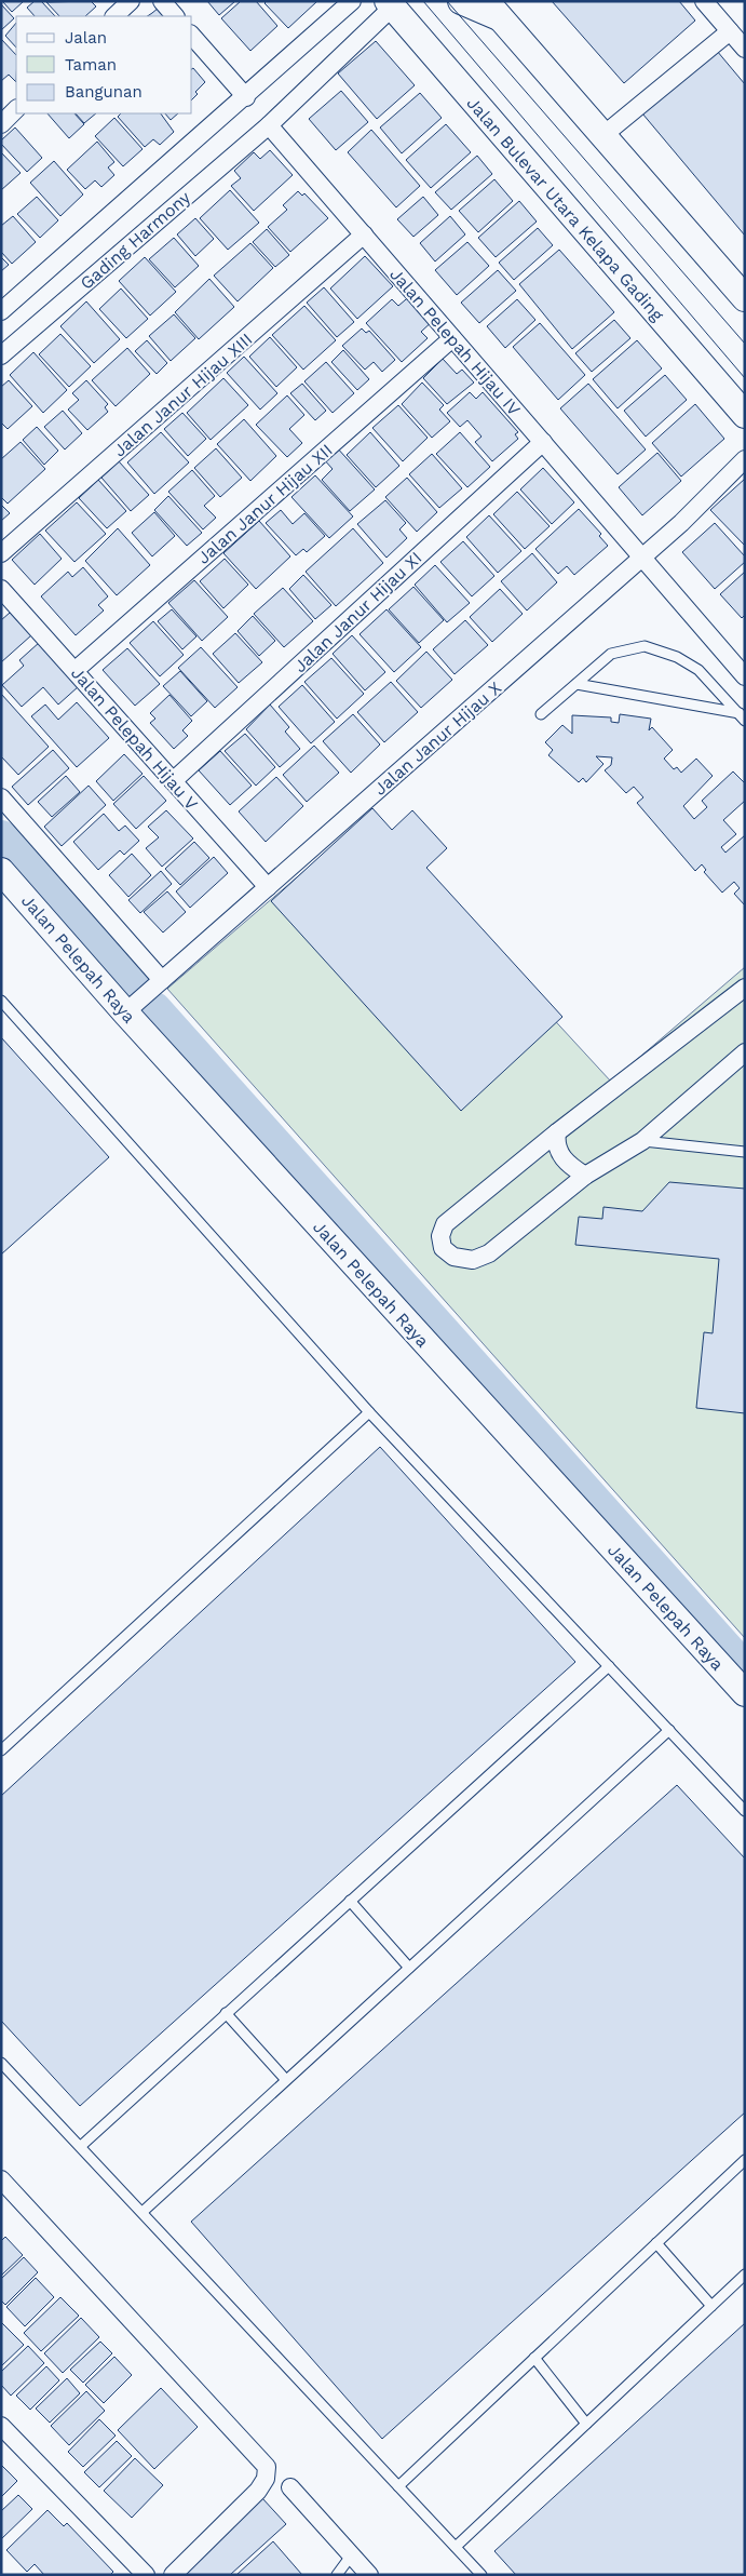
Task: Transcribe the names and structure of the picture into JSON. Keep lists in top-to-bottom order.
{
  "streets": {
    "street": [
      "Jalan Bulevar Utara Kelapa Gading",
      "Gading Harmony",
      "Jalan Pelepah Hijau IV",
      "Jalan Janur Hijau XIII",
      "Jalan Janur Hijau XII",
      "Jalan Janur Hijau XI",
      "Jalan Pelepah Hijau V",
      "Jalan Janur Hijau X",
      "Jalan Pelepah Raya"
    ]
  },
  "crossings": [
    ["Jalan Bulevar Utara Kelapa Gading", "Gading Harmony"],
    ["Gading Harmony", "Jalan Pelepah Hijau IV"],
    ["Jalan Pelepah Hijau IV", "Jalan Janur Hijau XIII"],
    ["Jalan Pelepah Hijau IV", "Jalan Janur Hijau XII"],
    ["Jalan Pelepah Hijau IV", "Jalan Janur Hijau XI"],
    ["Jalan Pelepah Hijau IV", "Jalan Janur Hijau X"],
    ["Jalan Janur Hijau XII", "Jalan Pelepah Hijau V"],
    ["Jalan Janur Hijau XI", "Jalan Pelepah Hijau V"],
    ["Jalan Pelepah Hijau V", "Jalan Janur Hijau X"],
    ["Jalan Janur Hijau X", "Jalan Pelepah Raya"]
  ],
  "legend": ["Jalan", "Taman", "Bangunan"]
}
